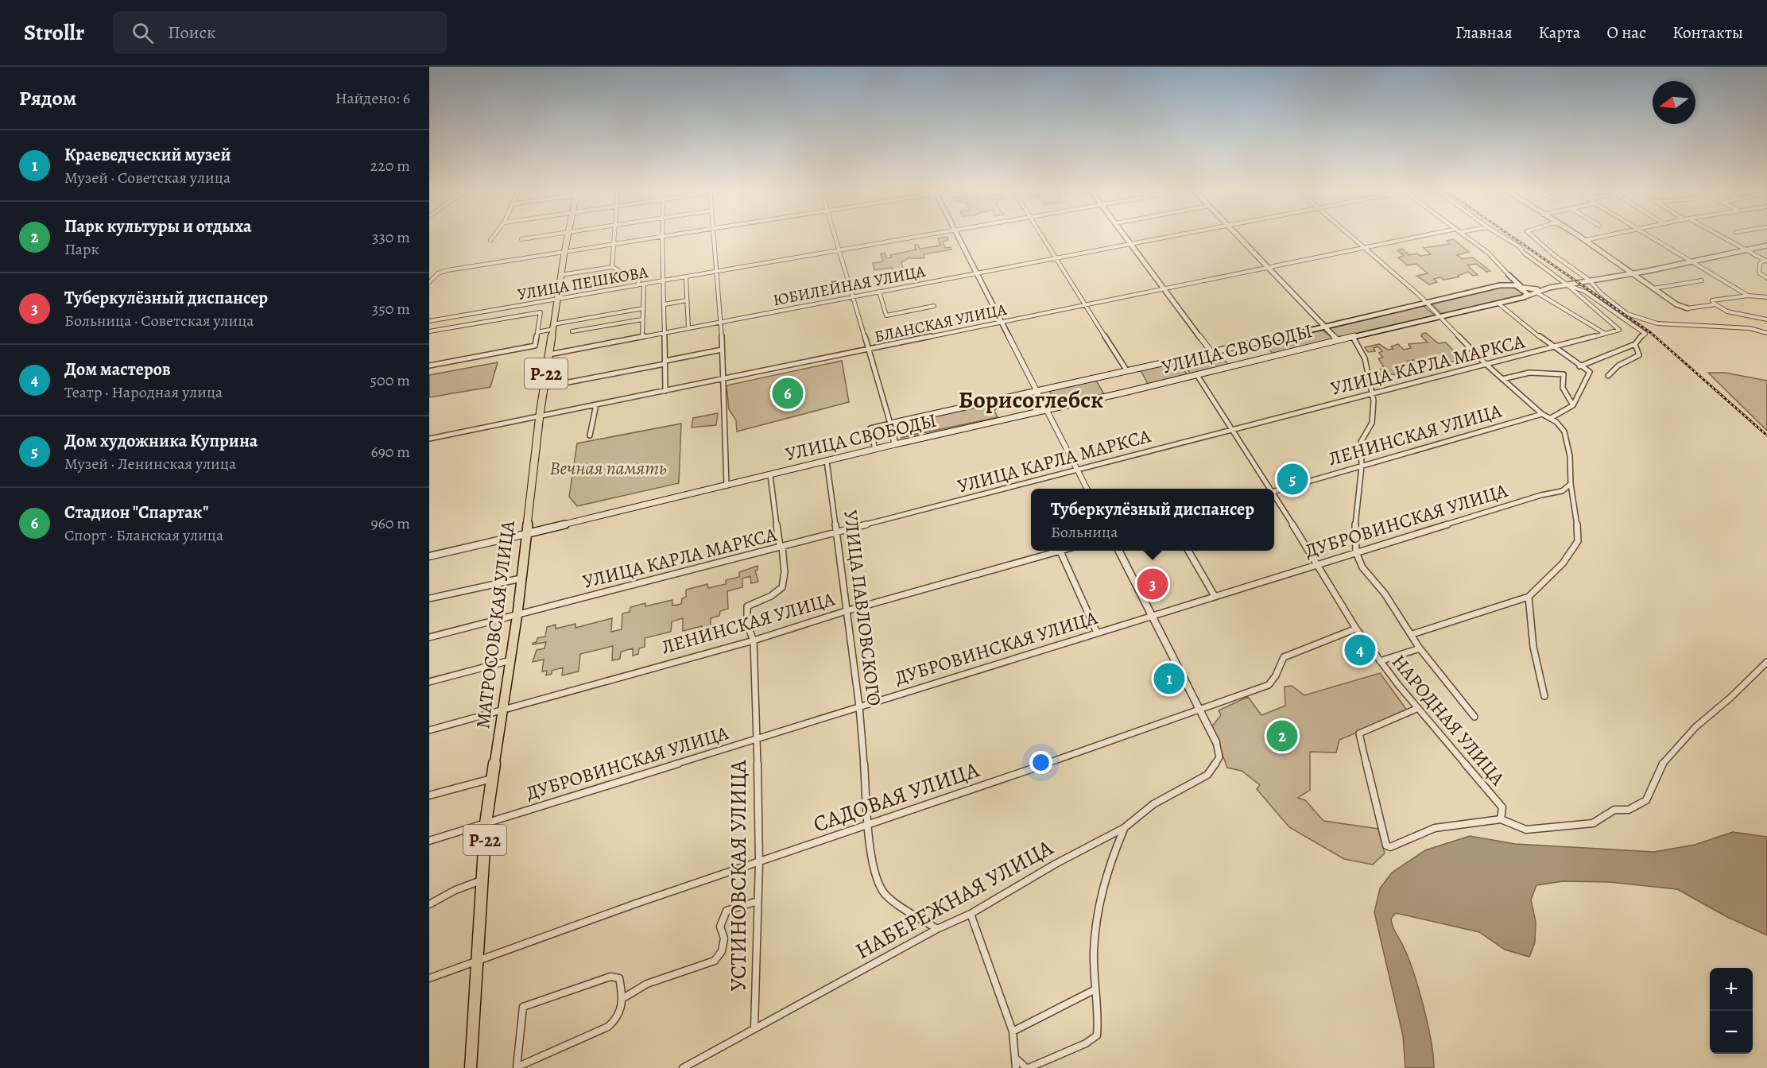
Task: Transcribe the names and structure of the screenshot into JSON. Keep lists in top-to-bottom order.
{
  "streets": {
    "highway": ["Р-22", "МАТРОСОВСКАЯ УЛИЦА"],
    "main road": ["УЛИЦА СВОБОДЫ"],
    "street": [
      "УЛИЦА ПЕШКОВА",
      "ЮБИЛЕЙНАЯ УЛИЦА",
      "БЛАНСКАЯ УЛИЦА",
      "УЛИЦА КАРЛА МАРКСА",
      "ЛЕНИНСКАЯ УЛИЦА",
      "ДУБРОВИНСКАЯ УЛИЦА",
      "УЛИЦА ПАВЛОВСКОГО",
      "НАРОДНАЯ УЛИЦА",
      "САДОВАЯ УЛИЦА",
      "УСТИНОВСКАЯ УЛИЦА",
      "НАБЕРЕЖНАЯ УЛИЦА"
    ]
  },
  "crossings": [
    ["УЛИЦА ПЕШКОВА", "МАТРОСОВСКАЯ УЛИЦА"],
    ["ЮБИЛЕЙНАЯ УЛИЦА", "МАТРОСОВСКАЯ УЛИЦА"],
    ["БЛАНСКАЯ УЛИЦА", "МАТРОСОВСКАЯ УЛИЦА"],
    ["УЛИЦА СВОБОДЫ", "УЛИЦА КАРЛА МАРКСА"],
    ["УЛИЦА СВОБОДЫ", "УЛИЦА ПАВЛОВСКОГО"],
    ["УЛИЦА СВОБОДЫ", "МАТРОСОВСКАЯ УЛИЦА"],
    ["УЛИЦА СВОБОДЫ", "НАРОДНАЯ УЛИЦА"],
    ["УЛИЦА СВОБОДЫ", "УСТИНОВСКАЯ УЛИЦА"],
    ["УЛИЦА КАРЛА МАРКСА", "УЛИЦА ПАВЛОВСКОГО"],
    ["УЛИЦА КАРЛА МАРКСА", "МАТРОСОВСКАЯ УЛИЦА"],
    ["УЛИЦА КАРЛА МАРКСА", "НАРОДНАЯ УЛИЦА"],
    ["УЛИЦА КАРЛА МАРКСА", "УСТИНОВСКАЯ УЛИЦА"],
    ["ЛЕНИНСКАЯ УЛИЦА", "УЛИЦА ПАВЛОВСКОГО"],
    ["ЛЕНИНСКАЯ УЛИЦА", "МАТРОСОВСКАЯ УЛИЦА"],
    ["ЛЕНИНСКАЯ УЛИЦА", "УСТИНОВСКАЯ УЛИЦА"],
    ["ДУБРОВИНСКАЯ УЛИЦА", "УЛИЦА ПАВЛОВСКОГО"],
    ["ДУБРОВИНСКАЯ УЛИЦА", "МАТРОСОВСКАЯ УЛИЦА"],
    ["ДУБРОВИНСКАЯ УЛИЦА", "НАРОДНАЯ УЛИЦА"],
    ["ДУБРОВИНСКАЯ УЛИЦА", "УСТИНОВСКАЯ УЛИЦА"],
    ["УЛИЦА ПАВЛОВСКОГО", "САДОВАЯ УЛИЦА"],
    ["УЛИЦА ПАВЛОВСКОГО", "НАБЕРЕЖНАЯ УЛИЦА"],
    ["МАТРОСОВСКАЯ УЛИЦА", "САДОВАЯ УЛИЦА"],
    ["НАРОДНАЯ УЛИЦА", "САДОВАЯ УЛИЦА"],
    ["САДОВАЯ УЛИЦА", "УСТИНОВСКАЯ УЛИЦА"],
    ["УСТИНОВСКАЯ УЛИЦА", "НАБЕРЕЖНАЯ УЛИЦА"]
  ],
  "districts": ["Борисоглебск"],
  "parks": ["Вечная память"],
  "north": "left",
  "page": {
    "header": "Strollr",
    "search": "Поиск",
    "nav": [
      "Главная",
      "Карта",
      "О нас",
      "Контакты"
    ],
    "heading": ["Рядом", "Найдено: 6"],
    "list": [
      {
        "mark": "1",
        "name": "Краеведческий музей",
        "note": "Музей · Советская улица",
        "value": "220 m"
      },
      {
        "mark": "2",
        "name": "Парк культуры и отдыха",
        "note": "Парк",
        "value": "330 m"
      },
      {
        "mark": "3",
        "name": "Туберкулёзный диспансер",
        "note": "Больница · Советская улица",
        "value": "350 m"
      },
      {
        "mark": "4",
        "name": "Дом мастеров",
        "note": "Театр · Народная улица",
        "value": "500 m"
      },
      {
        "mark": "5",
        "name": "Дом художника Куприна",
        "note": "Музей · Ленинская улица",
        "value": "690 m"
      },
      {
        "mark": "6",
        "name": "Стадион \"Спартак\"",
        "note": "Спорт · Бланская улица",
        "value": "960 m"
      }
    ],
    "pins": [
      "6",
      "5",
      "3",
      "4",
      "1",
      "2"
    ],
    "popup": ["Туберкулёзный диспансер", "Больница"],
    "map_buttons": ["+", "−"]
  }
}
